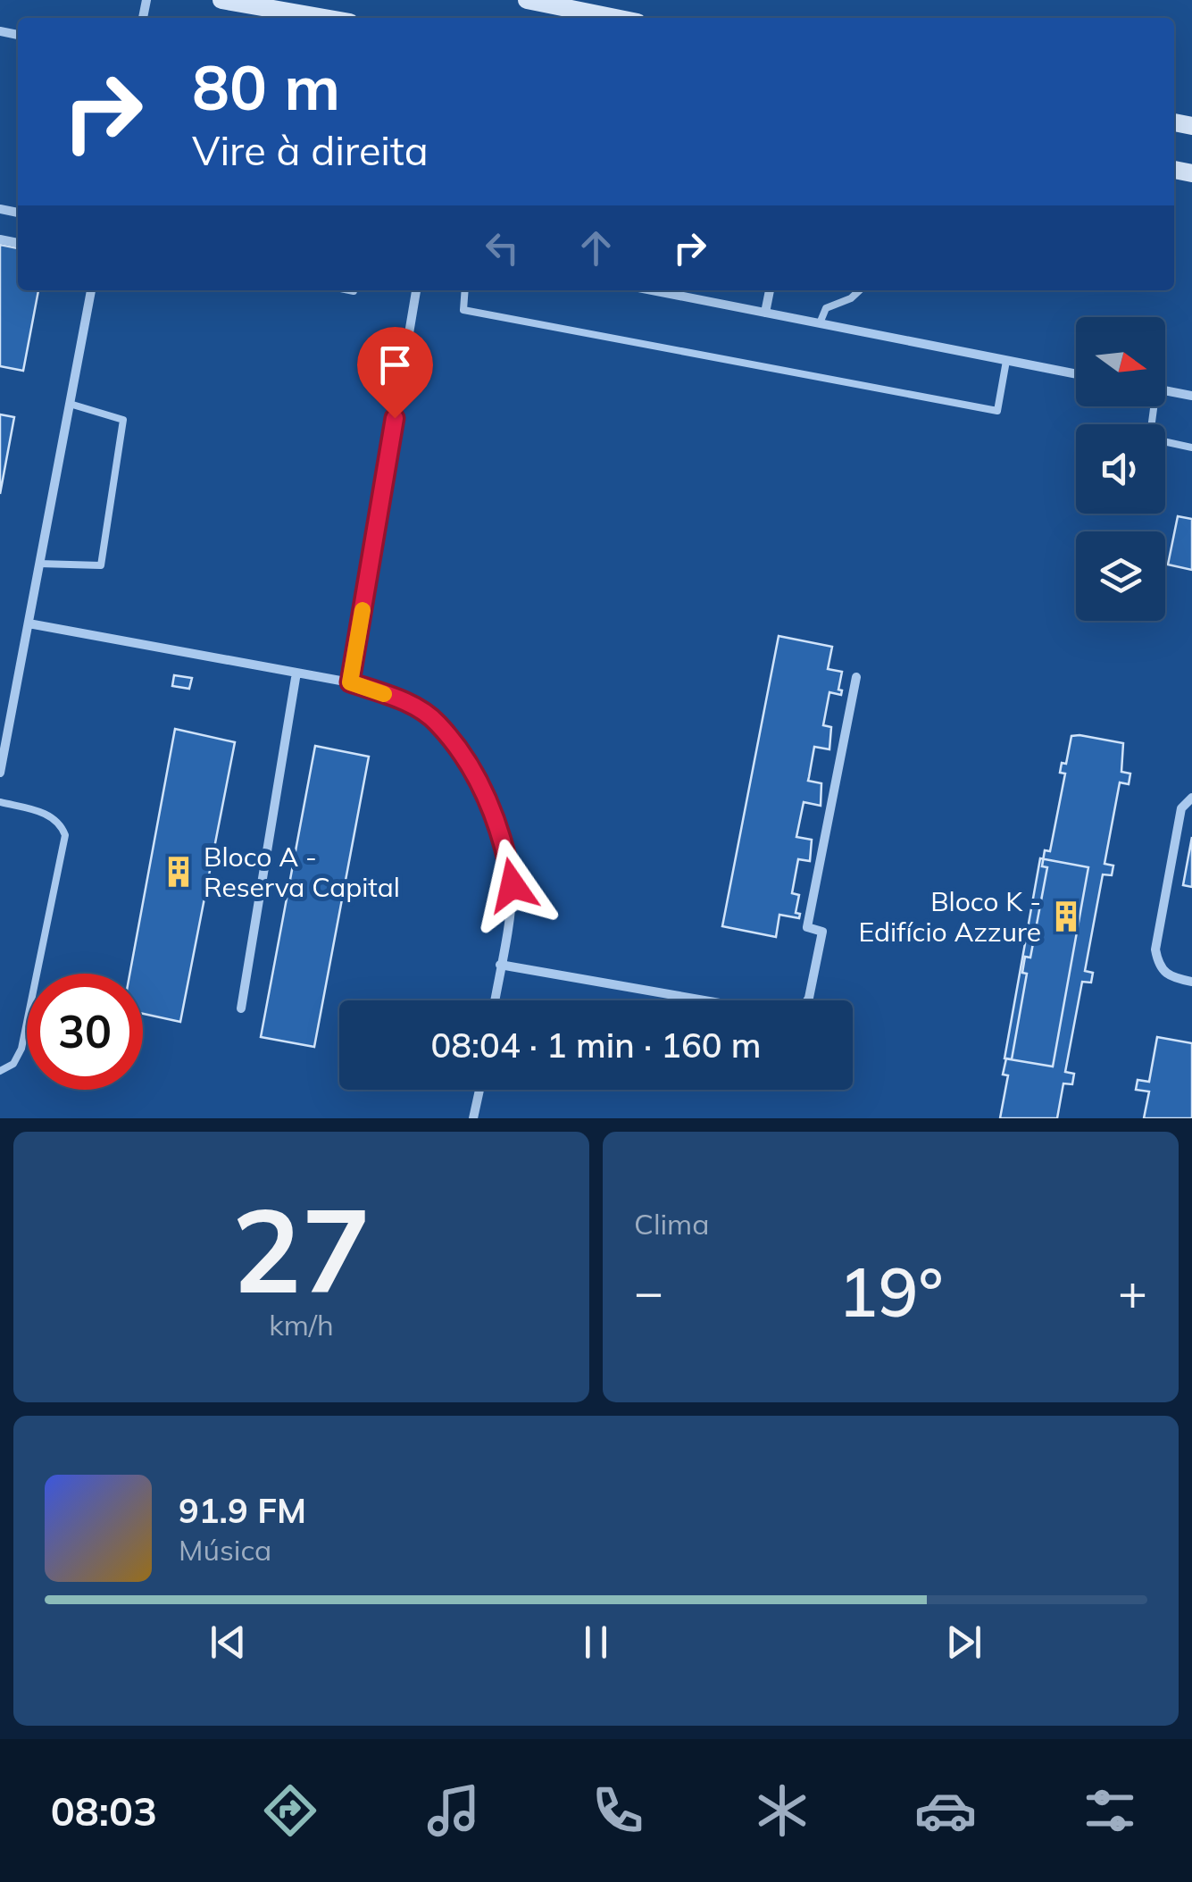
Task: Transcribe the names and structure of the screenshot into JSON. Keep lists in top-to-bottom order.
{
  "places": {
    "building": ["Bloco A - Reserva Capital", "Bloco K - Edifício Azzure"]
  },
  "north": "right",
  "page": {
    "turn": ["80 m", "Vire à direita"],
    "limit": "30",
    "trip": "08:04 · 1 min · 160 m",
    "tile": [
      ["27", "km/h"],
      "Clima"
    ],
    "heat": ["−", "19°", "+"],
    "song": ["91.9 FM", "Música"],
    "tabs": "08:03"
  }
}
